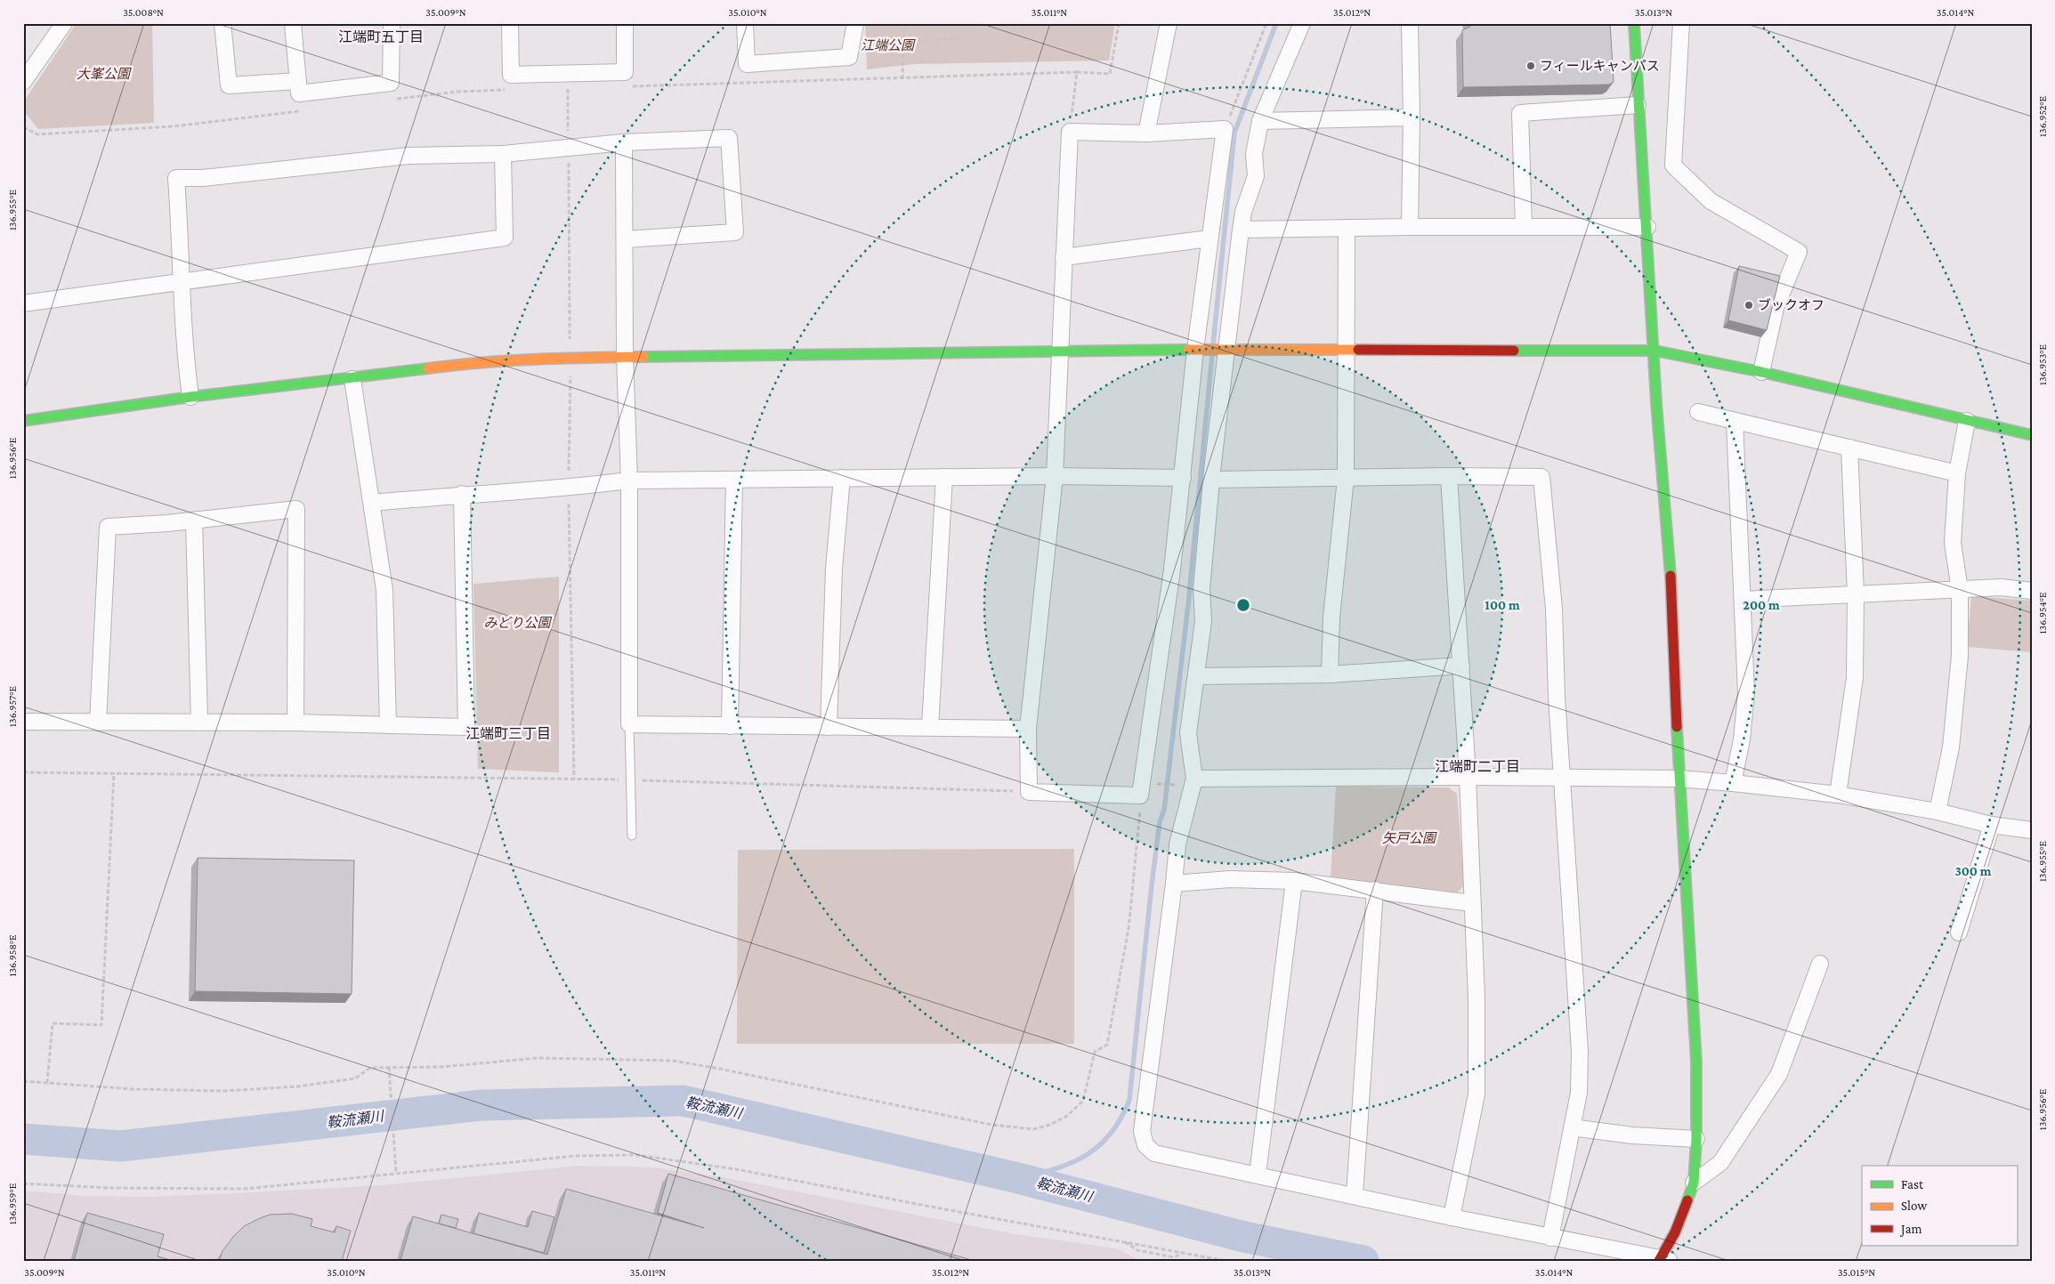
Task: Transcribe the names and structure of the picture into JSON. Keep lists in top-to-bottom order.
{
  "districts": ["江端町五丁目", "江端町三丁目", "江端町二丁目"],
  "water": ["鞍流瀬川"],
  "parks": [
    "江端公園",
    "大峯公園",
    "みどり公園",
    "矢戸公園"
  ],
  "places": ["フィールキャンパス", "ブックオフ"],
  "legend": ["Fast", "Slow", "Jam"],
  "coordinates": [
    "35.008°N",
    "35.009°N",
    "35.010°N",
    "35.011°N",
    "35.012°N",
    "35.013°N",
    "35.014°N",
    "136.952°E",
    "136.955°E",
    "136.953°E",
    "136.956°E",
    "136.954°E",
    "136.957°E",
    "136.958°E",
    "136.959°E",
    "35.015°N"
  ],
  "rings": ["100 m", "200 m", "300 m"]
}
